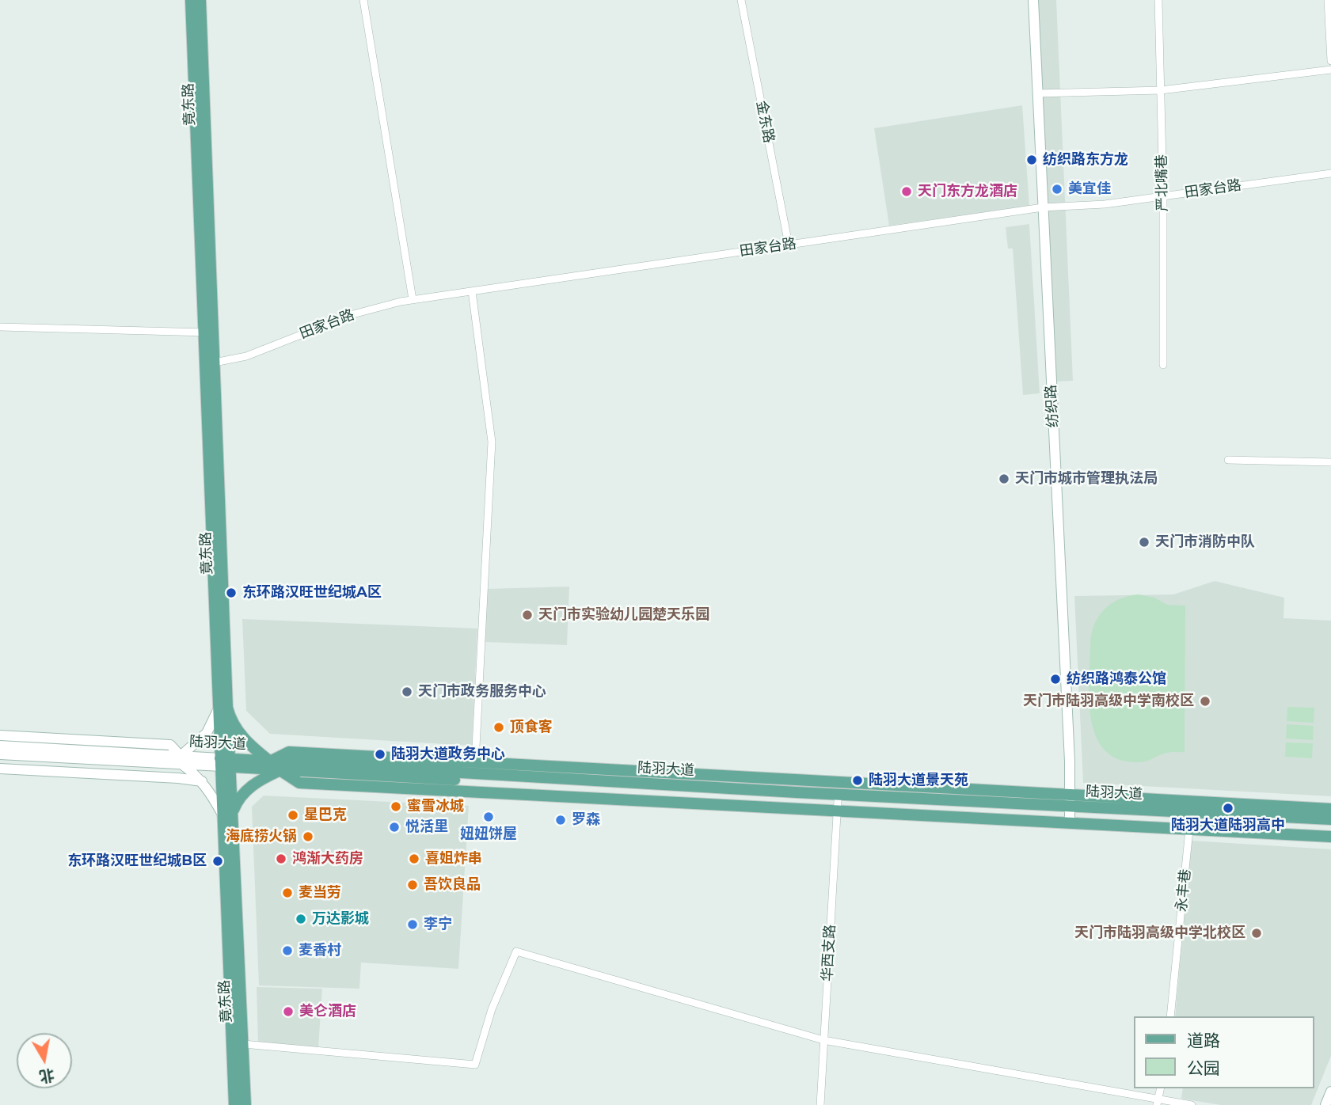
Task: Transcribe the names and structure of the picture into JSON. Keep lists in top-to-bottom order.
{
  "streets": {
    "main road": ["竟东路", "纺织路", "陆羽大道"],
    "street": [
      "金东路",
      "严北嘴巷",
      "田家台路",
      "永丰巷",
      "华西支路"
    ]
  },
  "crossings": [
    ["竟东路", "田家台路"],
    ["竟东路", "陆羽大道"],
    ["金东路", "田家台路"],
    ["严北嘴巷", "田家台路"],
    ["田家台路", "纺织路"],
    ["纺织路", "陆羽大道"]
  ],
  "places": [
    "纺织路东方龙",
    "美宜佳",
    "天门东方龙酒店",
    "天门市城市管理执法局",
    "天门市消防中队",
    "东环路汉旺世纪城A区",
    "天门市实验幼儿园楚天乐园",
    "纺织路鸿泰公馆",
    "天门市政务服务中心",
    "天门市陆羽高级中学南校区",
    "顶食客",
    "陆羽大道政务中心",
    "陆羽大道景天苑",
    "蜜雪冰城",
    "陆羽大道陆羽高中",
    "星巴克",
    "妞妞饼屋",
    "罗森",
    "悦活里",
    "海底捞火锅",
    "鸿渐大药房",
    "喜姐炸串",
    "东环路汉旺世纪城B区",
    "吾饮良品",
    "麦当劳",
    "万达影城",
    "李宁",
    "天门市陆羽高级中学北校区",
    "麦香村",
    "美仑酒店"
  ],
  "legend": ["道路", "公园"],
  "north": "bottom"
}
